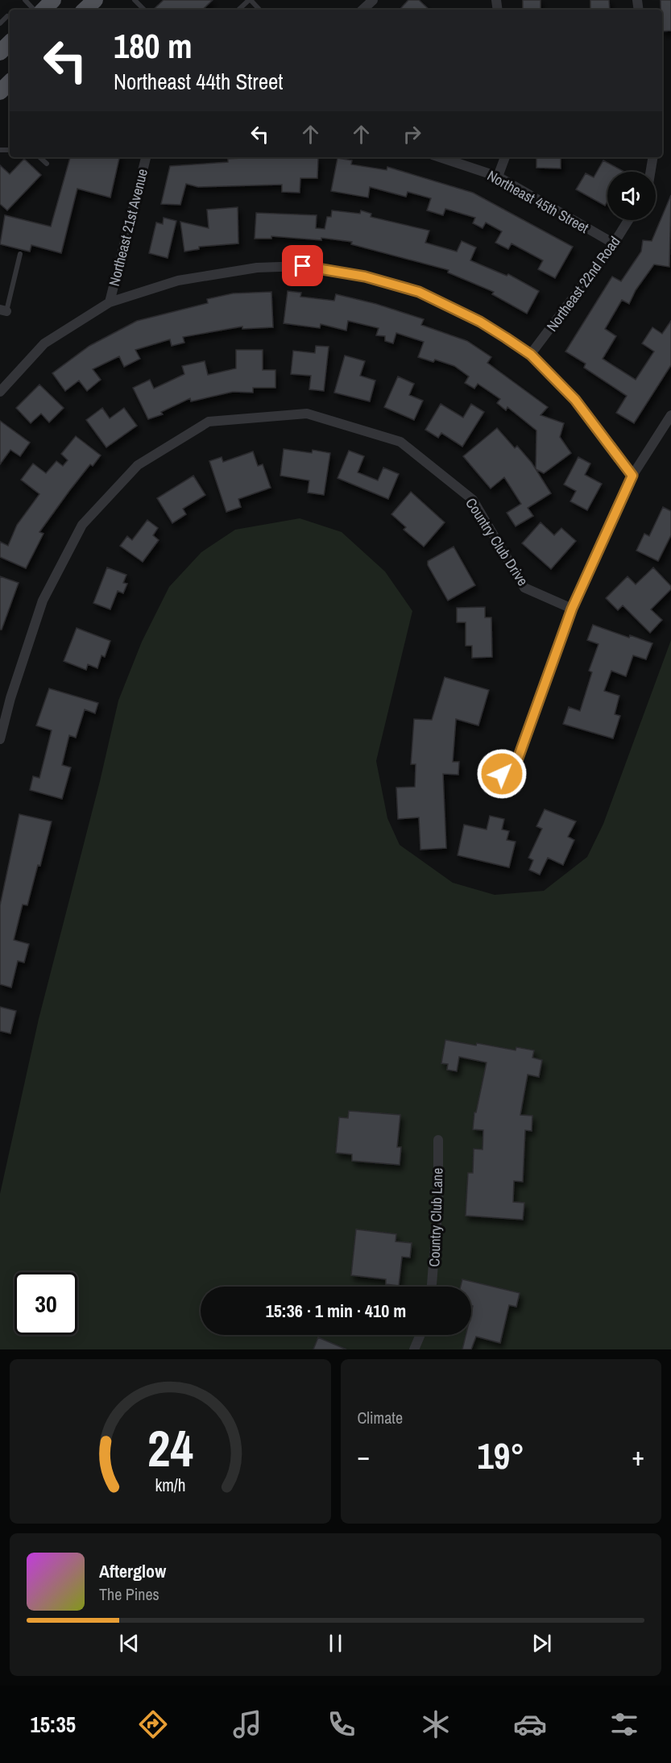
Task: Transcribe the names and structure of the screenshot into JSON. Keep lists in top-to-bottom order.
{
  "streets": {
    "street": [
      "Northeast 45th Street",
      "Northeast 21st Avenue",
      "Northeast 22nd Road",
      "Country Club Drive",
      "Country Club Lane"
    ]
  },
  "crossings": [
    ["Northeast 45th Street", "Northeast 22nd Road"]
  ],
  "page": {
    "turn": ["180 m", "Northeast 44th Street"],
    "limit": "30",
    "trip": "15:36 · 1 min · 410 m",
    "tile": "Climate",
    "heat": ["−", "19°", "+"],
    "song": ["Afterglow", "The Pines"],
    "tabs": "15:35",
    "gauge": ["24", "km/h"]
  }
}
